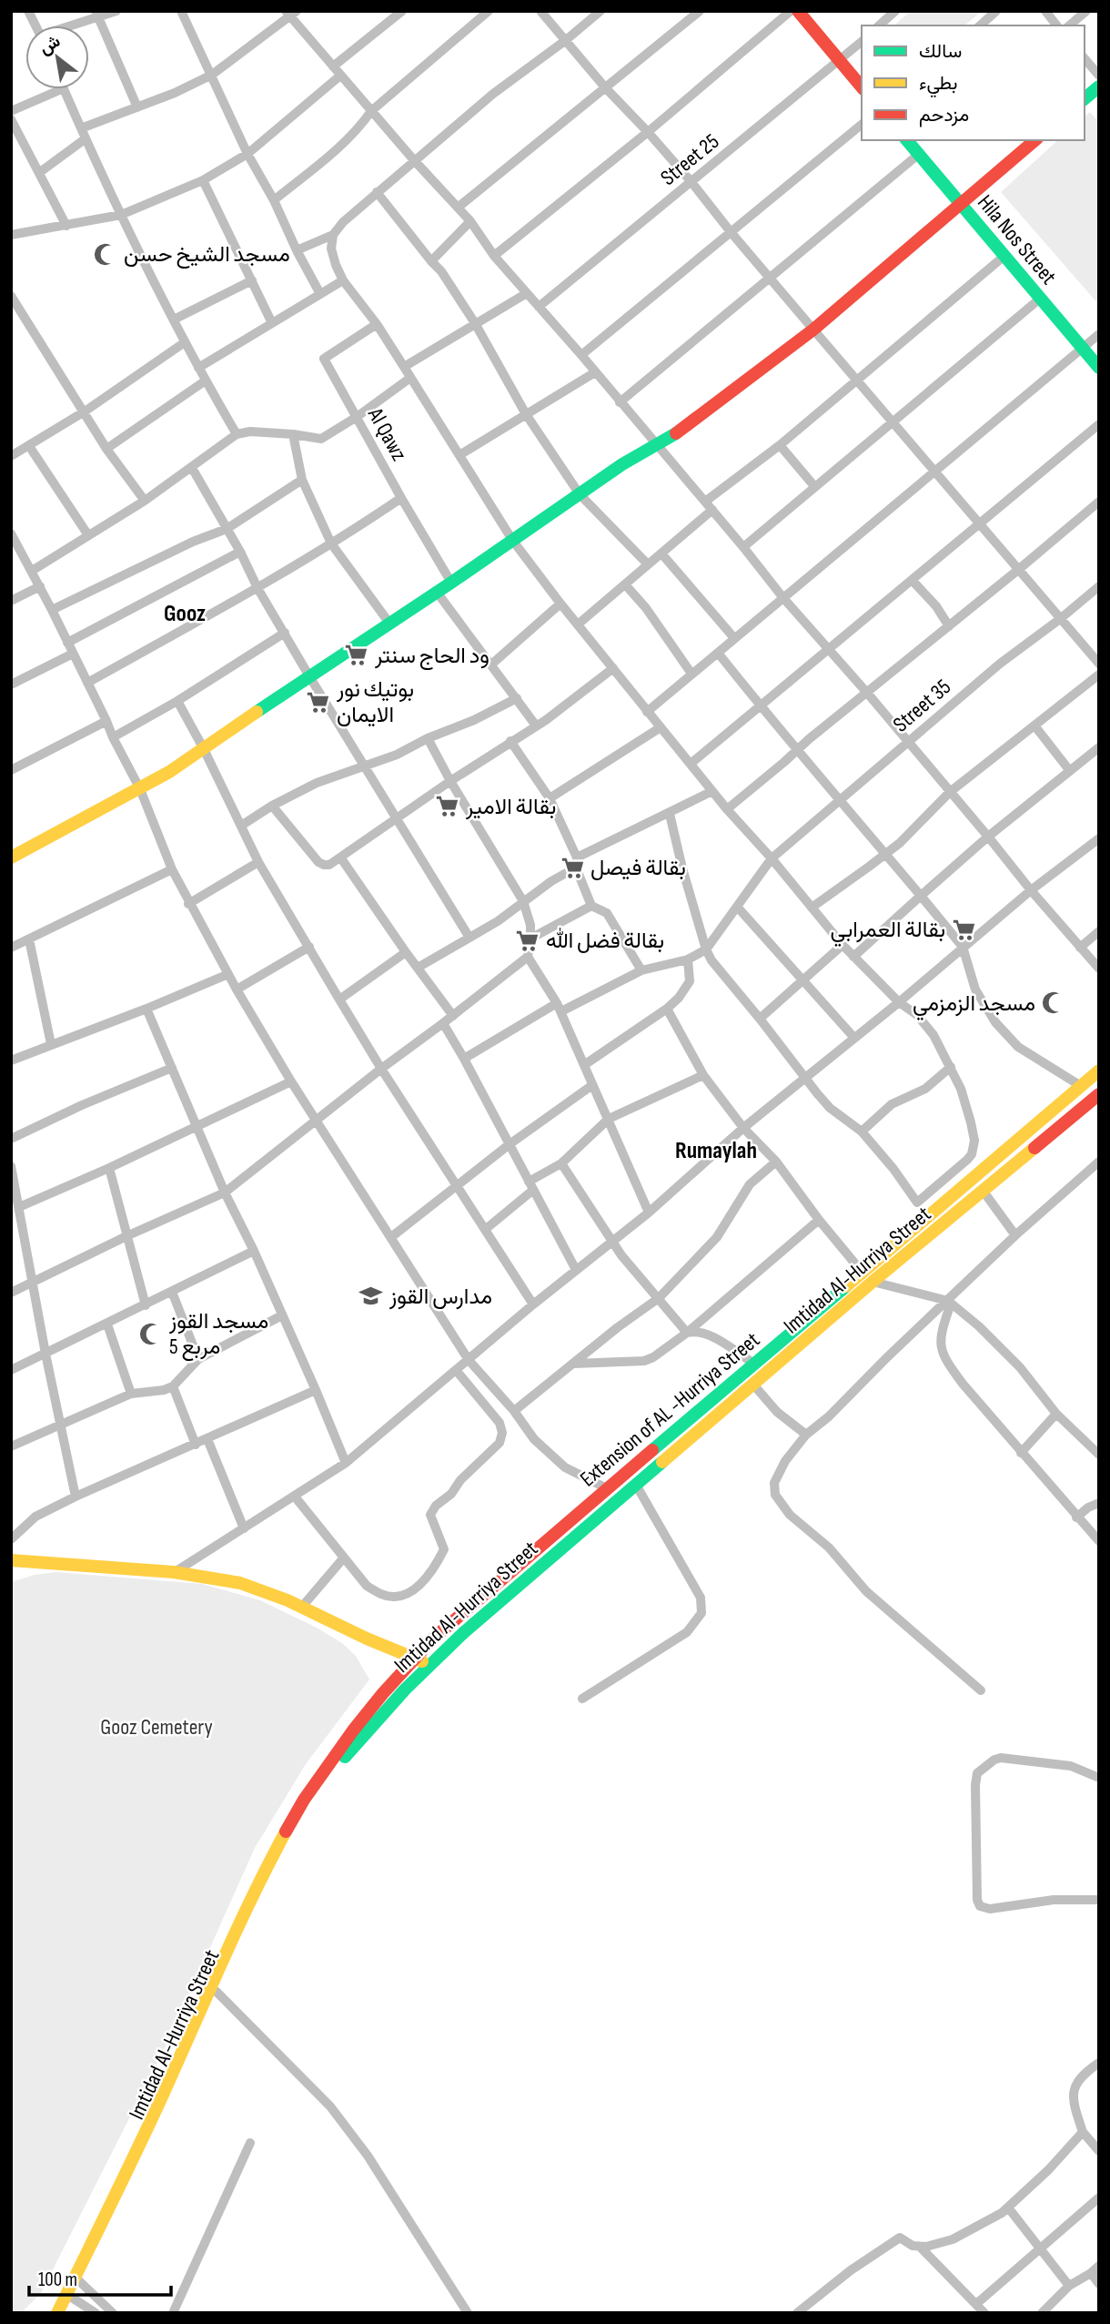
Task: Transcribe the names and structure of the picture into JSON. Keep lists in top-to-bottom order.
{
  "streets": {
    "main road": ["Hila Nos Street", "Imtidad Al-Hurriya Street", "Extension of AL -Hurriya Street"],
    "street": ["Street 25", "Al Qawz", "Street 35"]
  },
  "crossings": [
    ["Imtidad Al-Hurriya Street", "Extension of AL -Hurriya Street"]
  ],
  "districts": ["Gooz", "Rumaylah"],
  "parks": ["Gooz Cemetery"],
  "places": {
    "mosque": ["مسجد الشيخ حسن", "مسجد الزمزمي", "مسجد القوز مربع 5"],
    "supermarket": [
      "ود الحاج سنتر",
      "بوتيك نور الايمان",
      "بقالة الامير",
      "بقالة فيصل",
      "بقالة العمرابي",
      "بقالة فضل الله"
    ],
    "school or university": ["مدارس القوز"]
  },
  "legend": ["سالك", "بطيء", "مزدحم"],
  "scale_bar": "100 m",
  "north": "top left"
}
